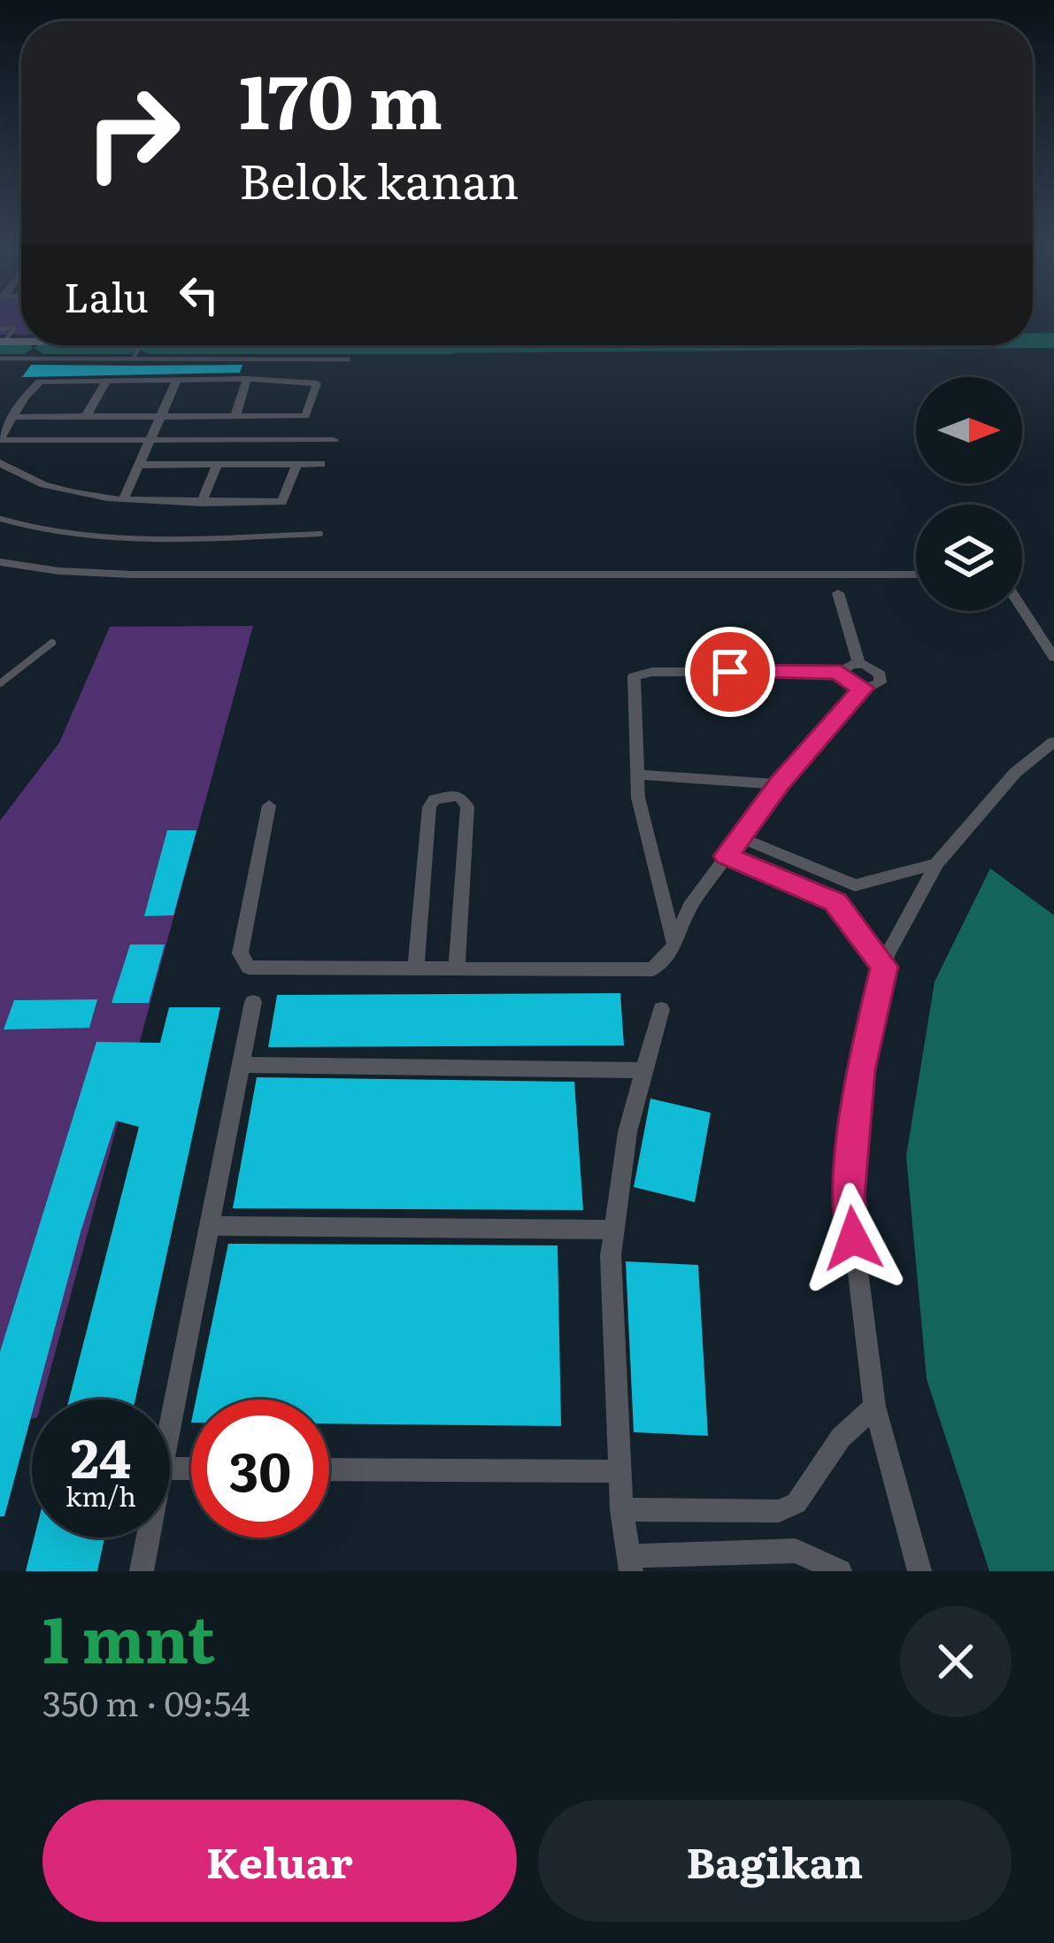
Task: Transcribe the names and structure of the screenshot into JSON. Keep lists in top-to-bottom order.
{
  "north": "right",
  "page": {
    "turn": ["170 m", "Belok kanan"],
    "then": "Lalu",
    "speed": "24 km/h",
    "limit": "30",
    "heading": ["1 mnt", "350 m · 09:54"],
    "buttons": ["Keluar", "Bagikan"]
  }
}
